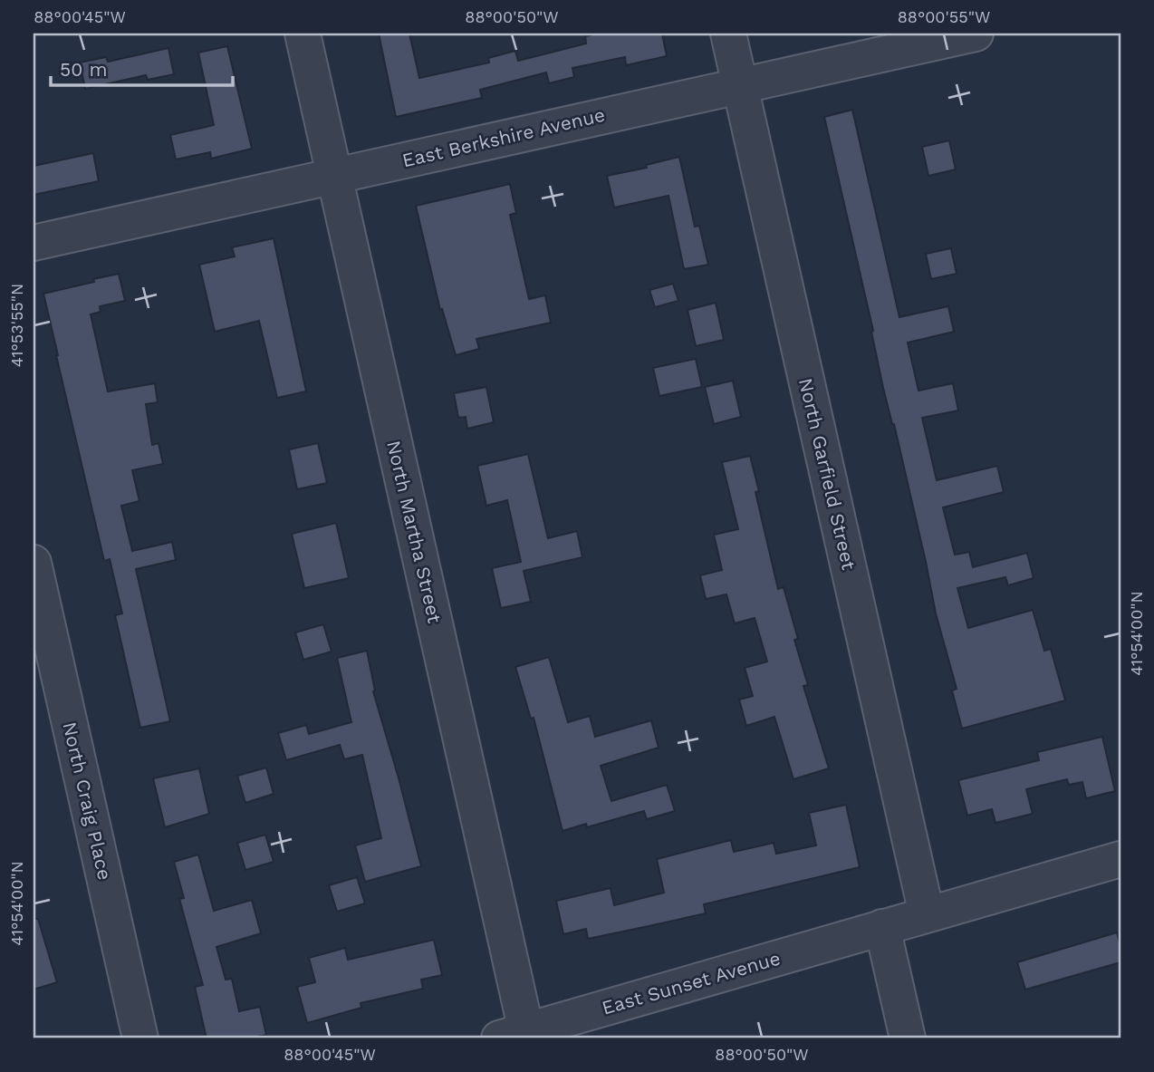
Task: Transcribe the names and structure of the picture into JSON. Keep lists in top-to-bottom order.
{
  "streets": {
    "street": [
      "East Berkshire Avenue",
      "North Garfield Street",
      "North Martha Street",
      "North Craig Place",
      "East Sunset Avenue"
    ]
  },
  "crossings": [
    ["East Berkshire Avenue", "North Garfield Street"],
    ["East Berkshire Avenue", "North Martha Street"],
    ["North Garfield Street", "East Sunset Avenue"],
    ["North Martha Street", "East Sunset Avenue"]
  ],
  "scale_bar": "50 m",
  "coordinates": [
    "88°00'45\"W",
    "88°00'50\"W",
    "88°00'55\"W",
    "41°53'55\"N",
    "41°54'00\"N"
  ]
}
